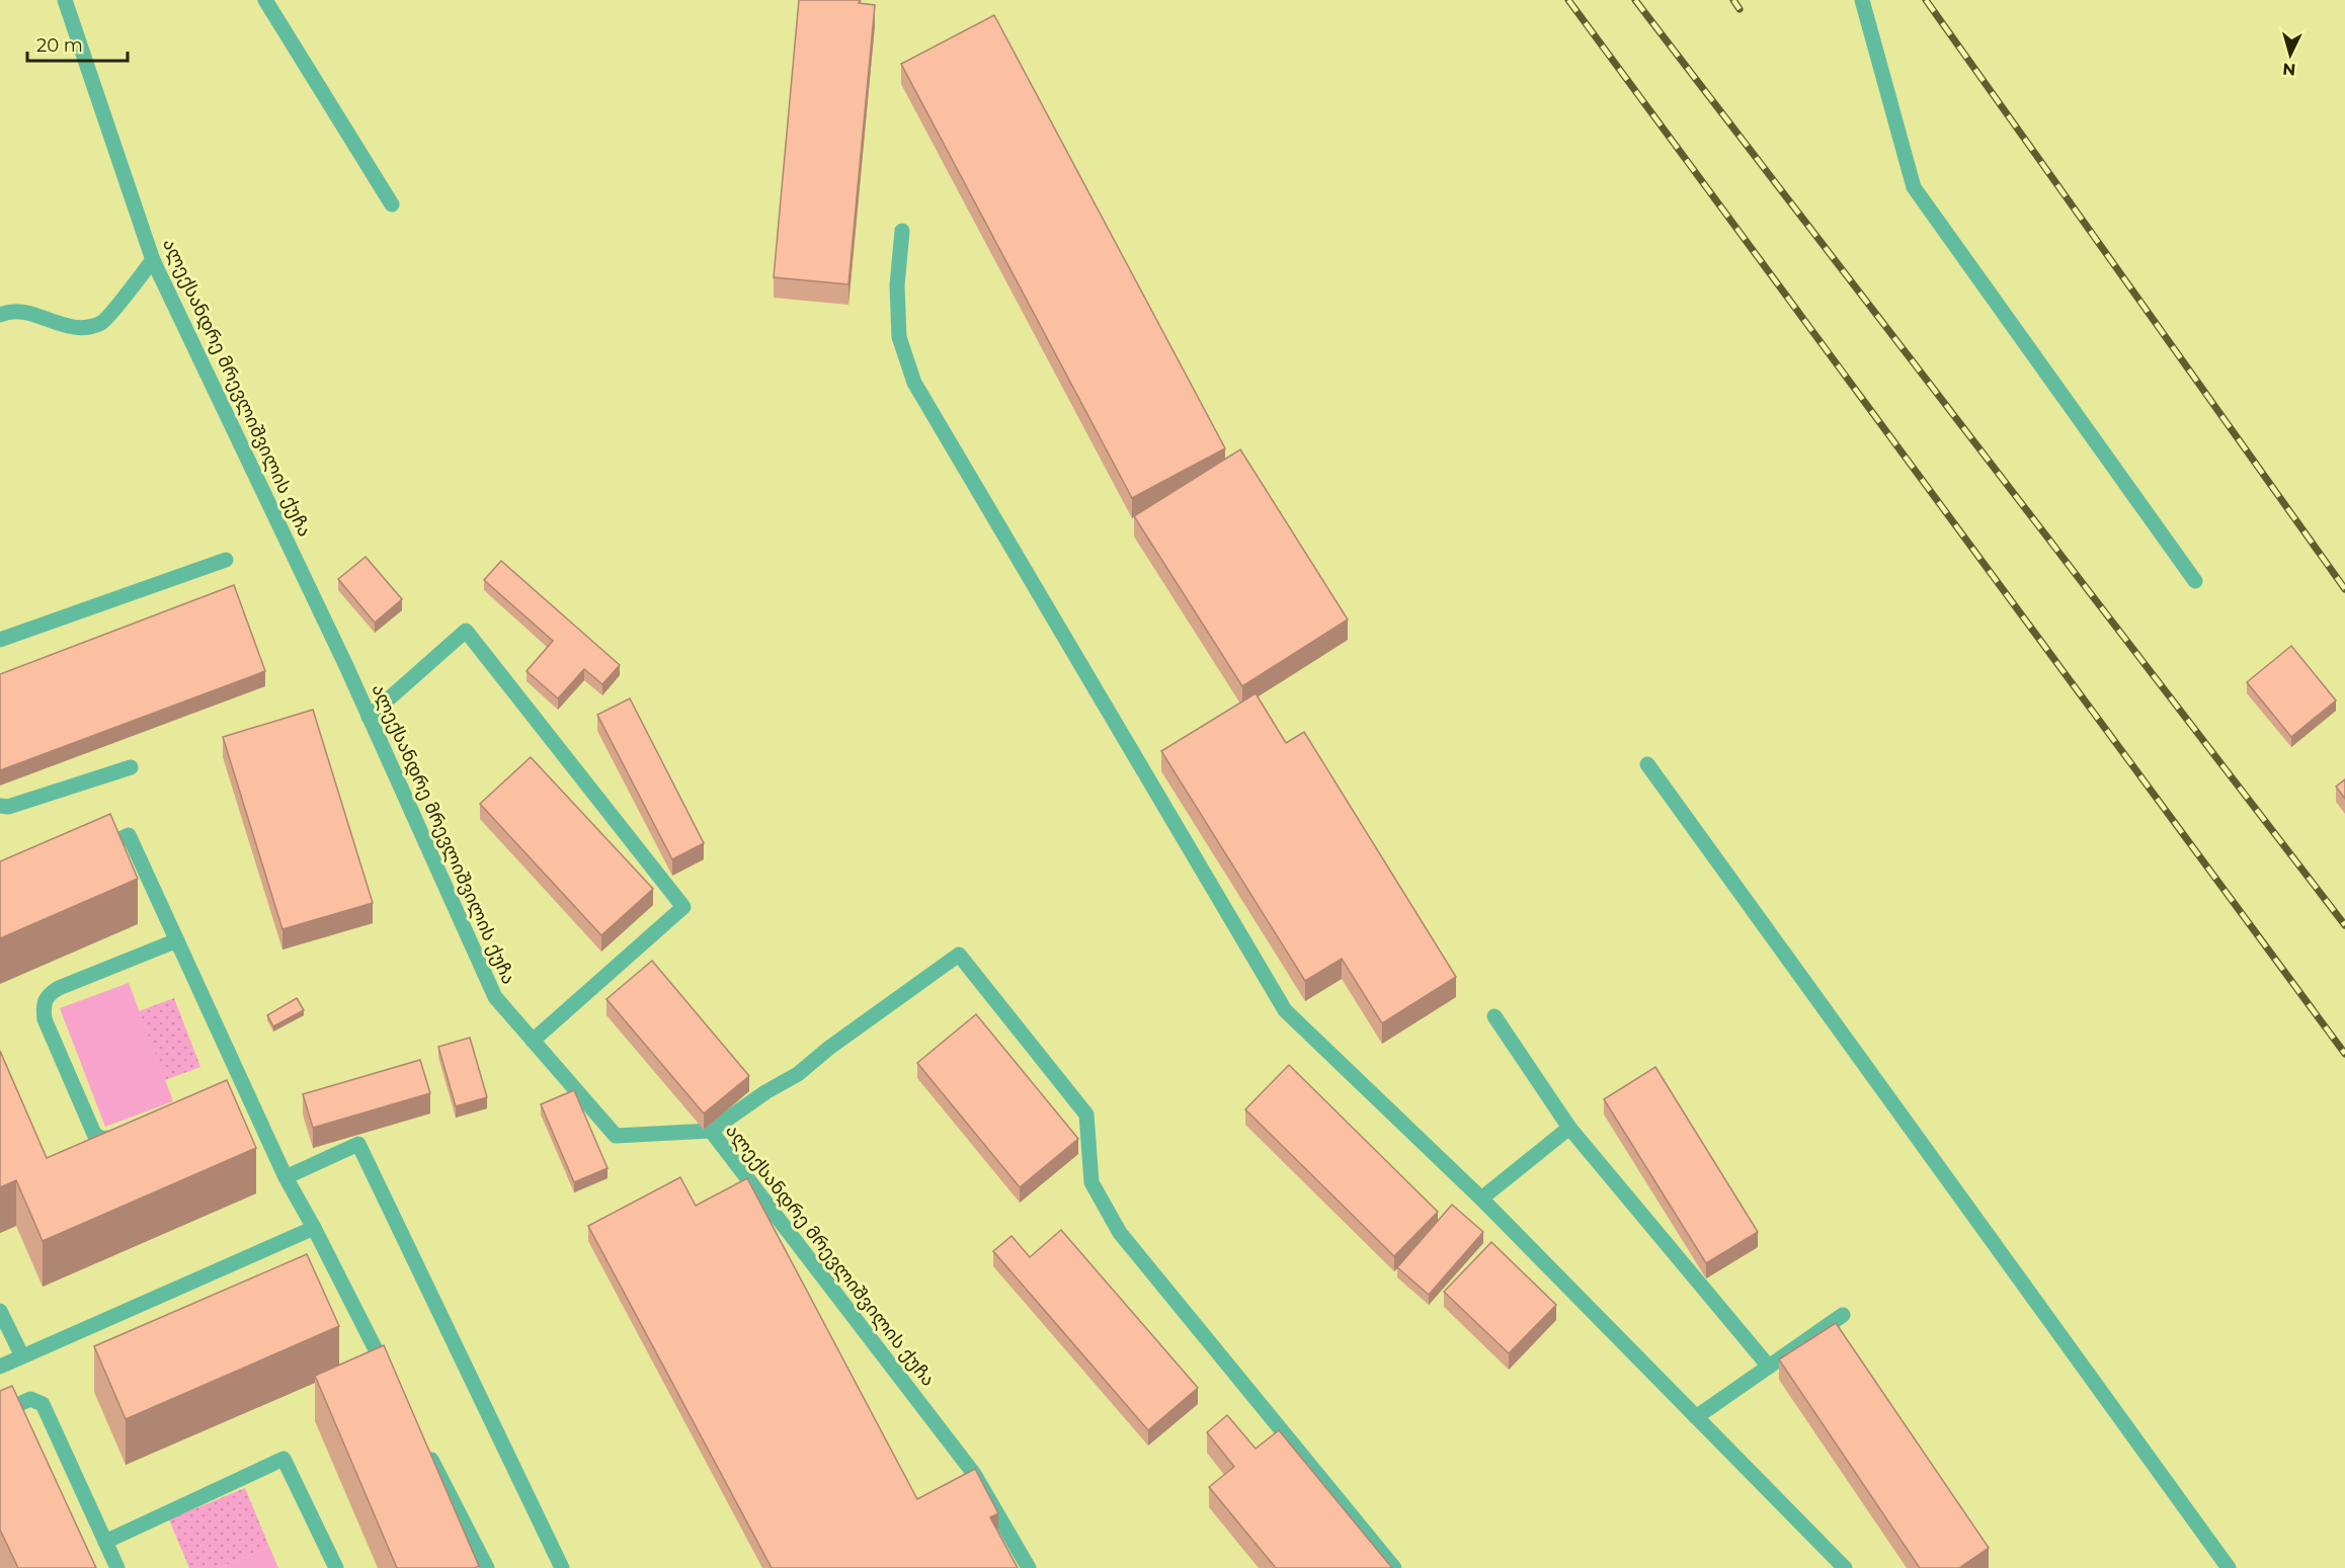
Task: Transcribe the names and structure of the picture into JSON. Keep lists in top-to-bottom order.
{
  "streets": {
    "lane": ["ალექსანდრე მრევლიშვილის ქუჩა"]
  },
  "scale_bar": "20 m",
  "north": "bottom"
}
